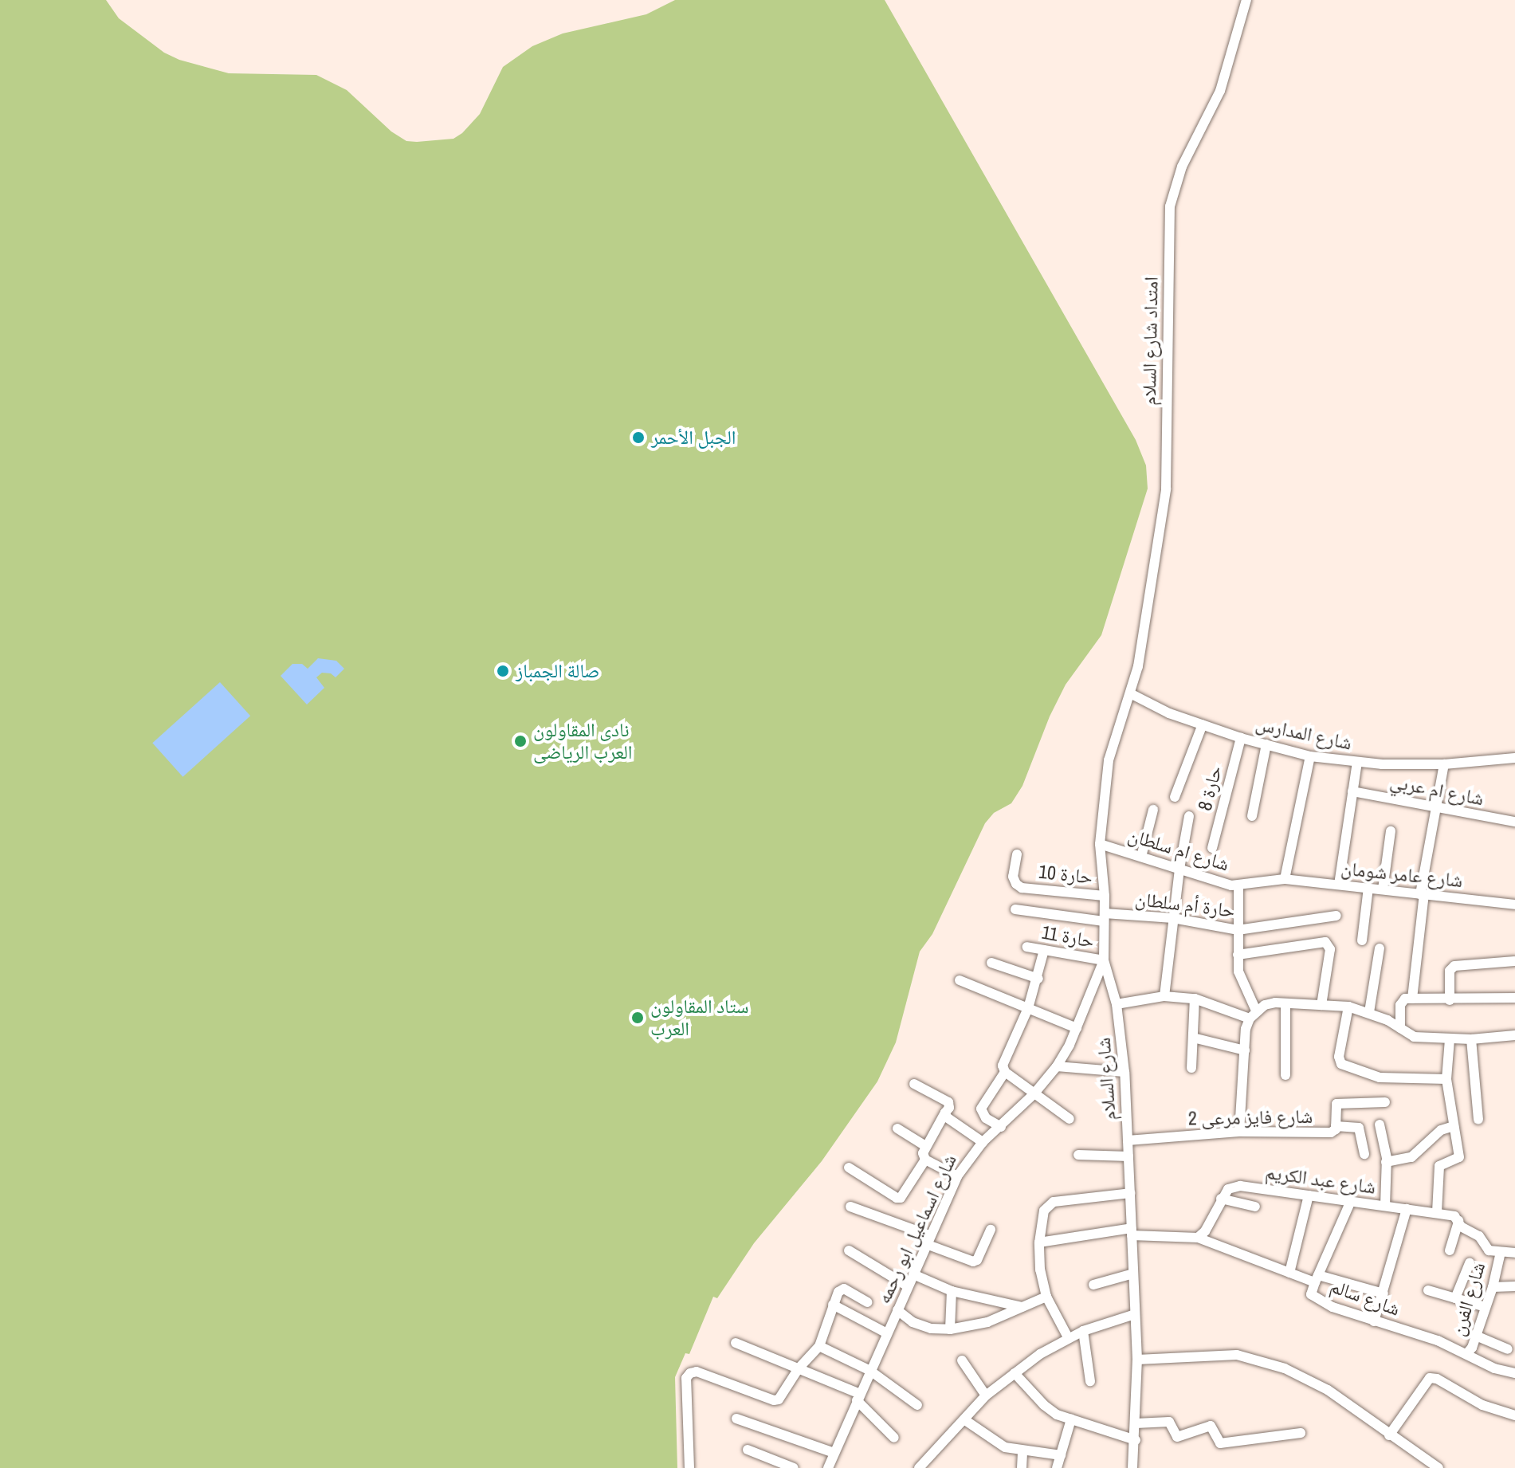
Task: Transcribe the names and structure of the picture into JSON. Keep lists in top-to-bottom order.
{
  "streets": {
    "street": [
      "امتداد شارع السلام",
      "شارع المدارس",
      "حارة 8",
      "شارع ام عربي",
      "شارع ام سلطان",
      "حارة 10",
      "شارع عامر شومان",
      "حارة أم سلطان",
      "حارة 11",
      "شارع السلام",
      "شارع فايز مرعى 2",
      "شارع عبد الكريم",
      "شارع اسماعيل ابو رحمه",
      "شارع سالم",
      "شارع الفرن"
    ]
  },
  "crossings": [
    ["امتداد شارع السلام", "شارع المدارس"],
    ["امتداد شارع السلام", "شارع السلام"],
    ["شارع المدارس", "حارة 8"],
    ["شارع المدارس", "شارع السلام"],
    ["شارع ام سلطان", "شارع عامر شومان"],
    ["شارع ام سلطان", "شارع السلام"],
    ["حارة 10", "شارع السلام"],
    ["حارة أم سلطان", "شارع السلام"],
    ["حارة 11", "شارع السلام"],
    ["حارة 11", "شارع اسماعيل ابو رحمه"],
    ["شارع السلام", "شارع فايز مرعى 2"],
    ["شارع السلام", "شارع اسماعيل ابو رحمه"],
    ["شارع عبد الكريم", "شارع الفرن"],
    ["شارع سالم", "شارع الفرن"]
  ],
  "places": [
    "الجبل الأحمر",
    "صالة الجمباز",
    "نادى المقاولون العرب الرياضى",
    "ستاد المقاولون العرب"
  ]
}
